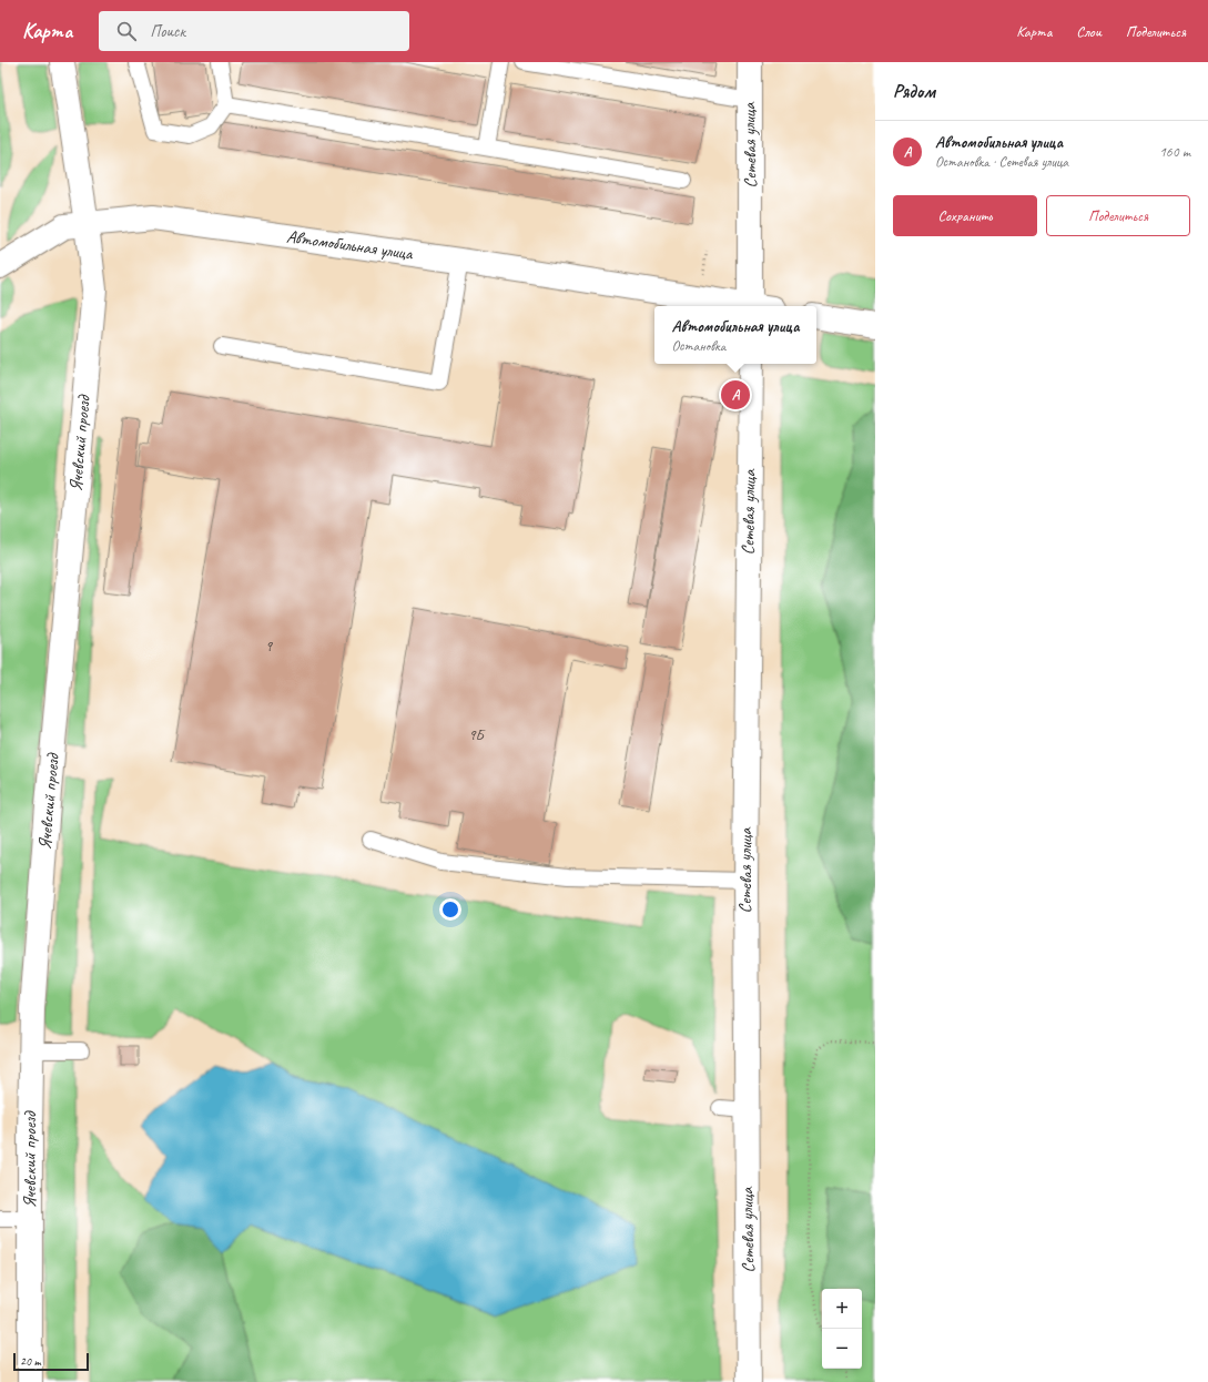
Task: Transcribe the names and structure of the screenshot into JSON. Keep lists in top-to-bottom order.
{
  "streets": {
    "street": ["Сетевая улица", "Автомобильная улица", "Ячевский проезд"]
  },
  "crossings": [
    ["Автомобильная улица", "Ячевский проезд"]
  ],
  "house_numbers": ["9", "9Б"],
  "scale_bar": "20 m",
  "page": {
    "header": "Карта",
    "search": "Поиск",
    "nav": ["Карта", "Слои", "Поделиться"],
    "heading": "Рядом",
    "list": [
      {
        "mark": "A",
        "name": "Автомобильная улица",
        "note": "Остановка · Сетевая улица",
        "value": "160 m"
      }
    ],
    "buttons": ["Сохранить", "Поделиться"],
    "popup": ["Автомобильная улица", "Остановка"],
    "pins": "A",
    "map_buttons": ["+", "−"],
    "scale": "20 m"
  }
}
